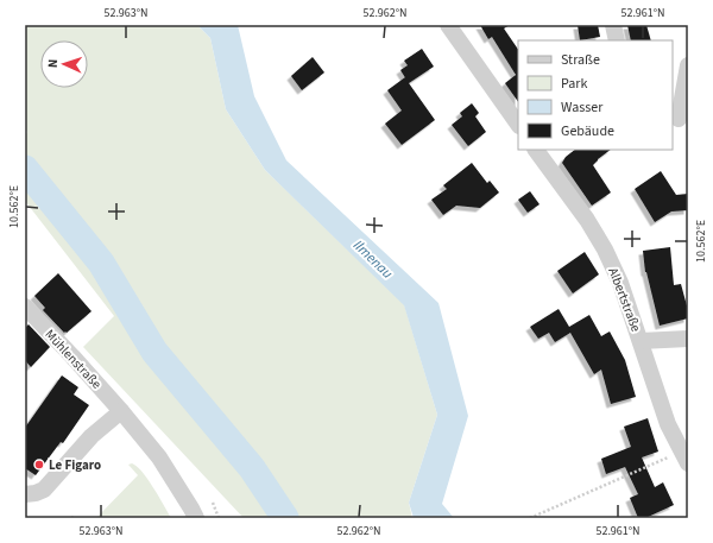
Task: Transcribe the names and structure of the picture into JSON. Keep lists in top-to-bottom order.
{
  "streets": {
    "street": ["Albertstraße", "Mühlenstraße"]
  },
  "water": ["Ilmenau"],
  "places": ["Le Figaro"],
  "legend": [
    "Straße",
    "Park",
    "Wasser",
    "Gebäude"
  ],
  "north": "left",
  "coordinates": [
    "52.963°N",
    "52.962°N",
    "52.961°N",
    "10.562°E"
  ]
}
